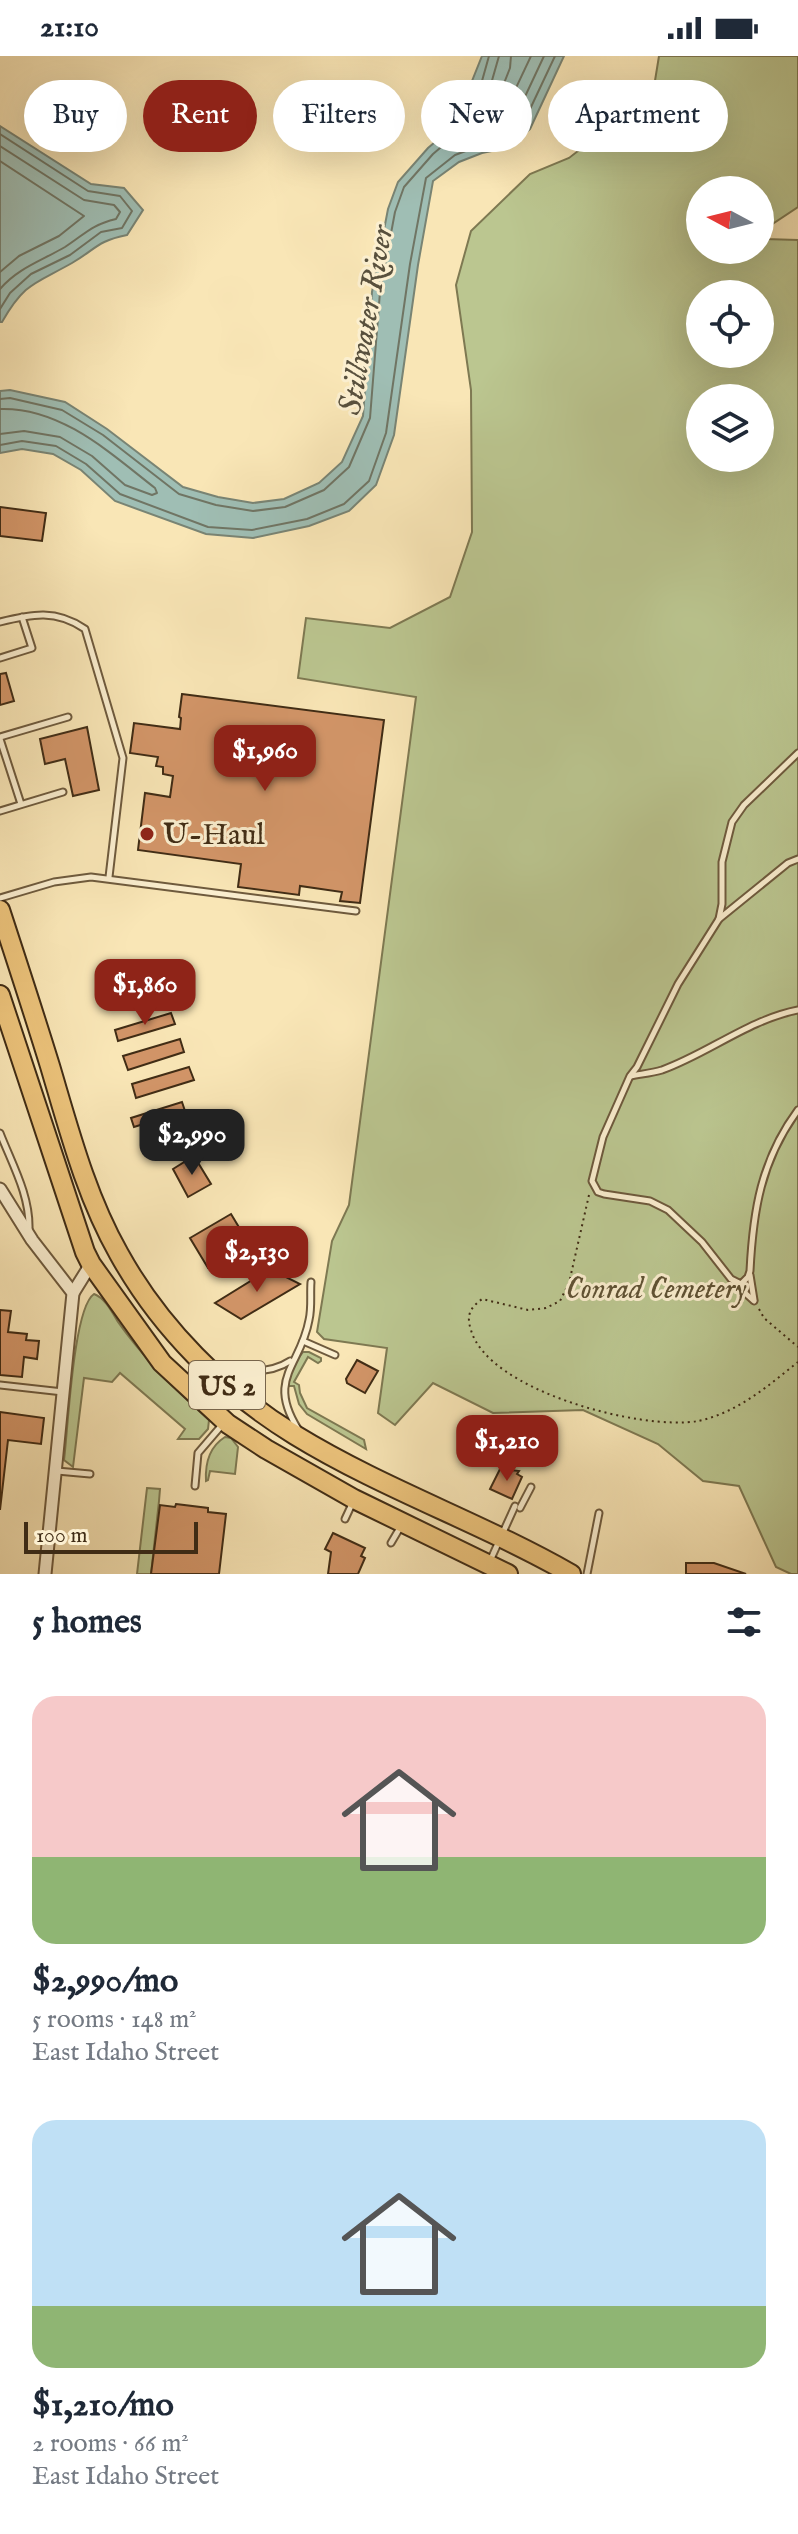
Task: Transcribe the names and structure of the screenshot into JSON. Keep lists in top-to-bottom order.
{
  "streets": {
    "highway": ["US 2"]
  },
  "water": ["Stillwater River"],
  "parks": ["Conrad Cemetery"],
  "places": ["U-Haul"],
  "scale_bar": "100 m",
  "north": "left",
  "page": {
    "status": "21:10",
    "chip": [
      "Buy",
      "Rent",
      "Filters",
      "New",
      "Apartment"
    ],
    "price": [
      "$1,960",
      "$1,860",
      "$2,990",
      "$2,130",
      "$1,210"
    ],
    "scale": "100 m",
    "heading": "5 homes",
    "list": [
      {
        "name": "$2,990/mo",
        "note": "5 rooms · 148 m² · East Idaho Street"
      },
      {
        "name": "$1,210/mo",
        "note": "2 rooms · 66 m² · East Idaho Street"
      }
    ]
  }
}
